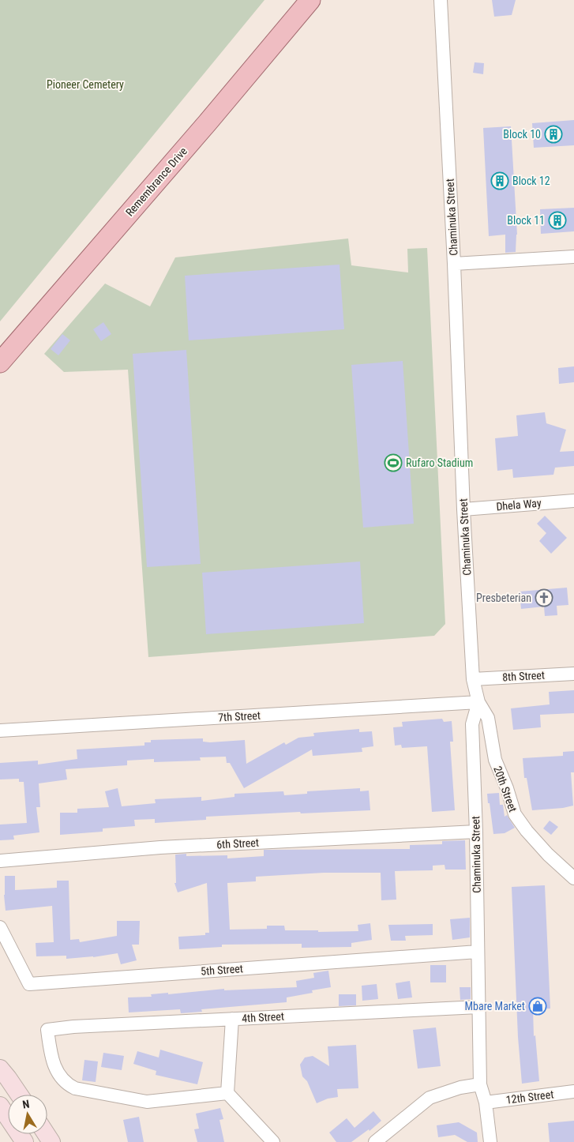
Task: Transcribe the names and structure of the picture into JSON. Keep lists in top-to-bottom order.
{
  "streets": {
    "main road": ["Remembrance Drive"],
    "street": [
      "Chaminuka Street",
      "Dhela Way",
      "8th Street",
      "7th Street",
      "20th Street",
      "6th Street",
      "5th Street",
      "4th Street",
      "12th Street"
    ]
  },
  "crossings": [
    ["Chaminuka Street", "Dhela Way"],
    ["Chaminuka Street", "8th Street"],
    ["Chaminuka Street", "7th Street"],
    ["Chaminuka Street", "20th Street"],
    ["Chaminuka Street", "6th Street"],
    ["Chaminuka Street", "5th Street"],
    ["Chaminuka Street", "4th Street"],
    ["Chaminuka Street", "12th Street"],
    ["7th Street", "20th Street"]
  ],
  "parks": ["Pioneer Cemetery"],
  "places": {
    "building": ["Block 10", "Block 12", "Block 11"],
    "sports": ["Rufaro Stadium"],
    "church": ["Presbeterian"],
    "shop": ["Mbare Market"]
  },
  "north": "top"
}
